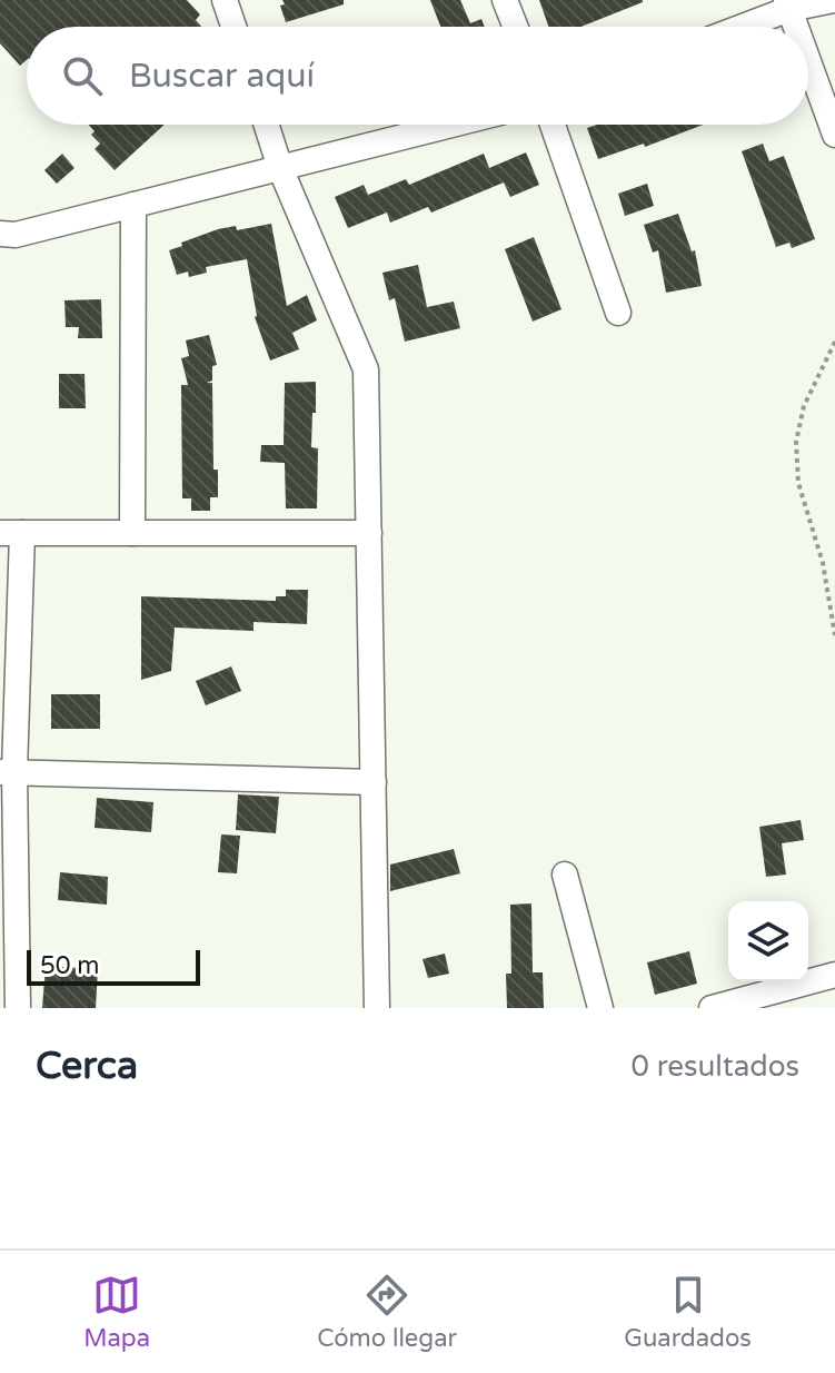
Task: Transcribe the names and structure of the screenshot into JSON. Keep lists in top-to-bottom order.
{
  "scale_bar": "50 m",
  "page": {
    "search": "Buscar aquí",
    "scale": "50 m",
    "heading": ["Cerca", "0 resultados"],
    "nav": ["Mapa", "Cómo llegar", "Guardados"]
  }
}
